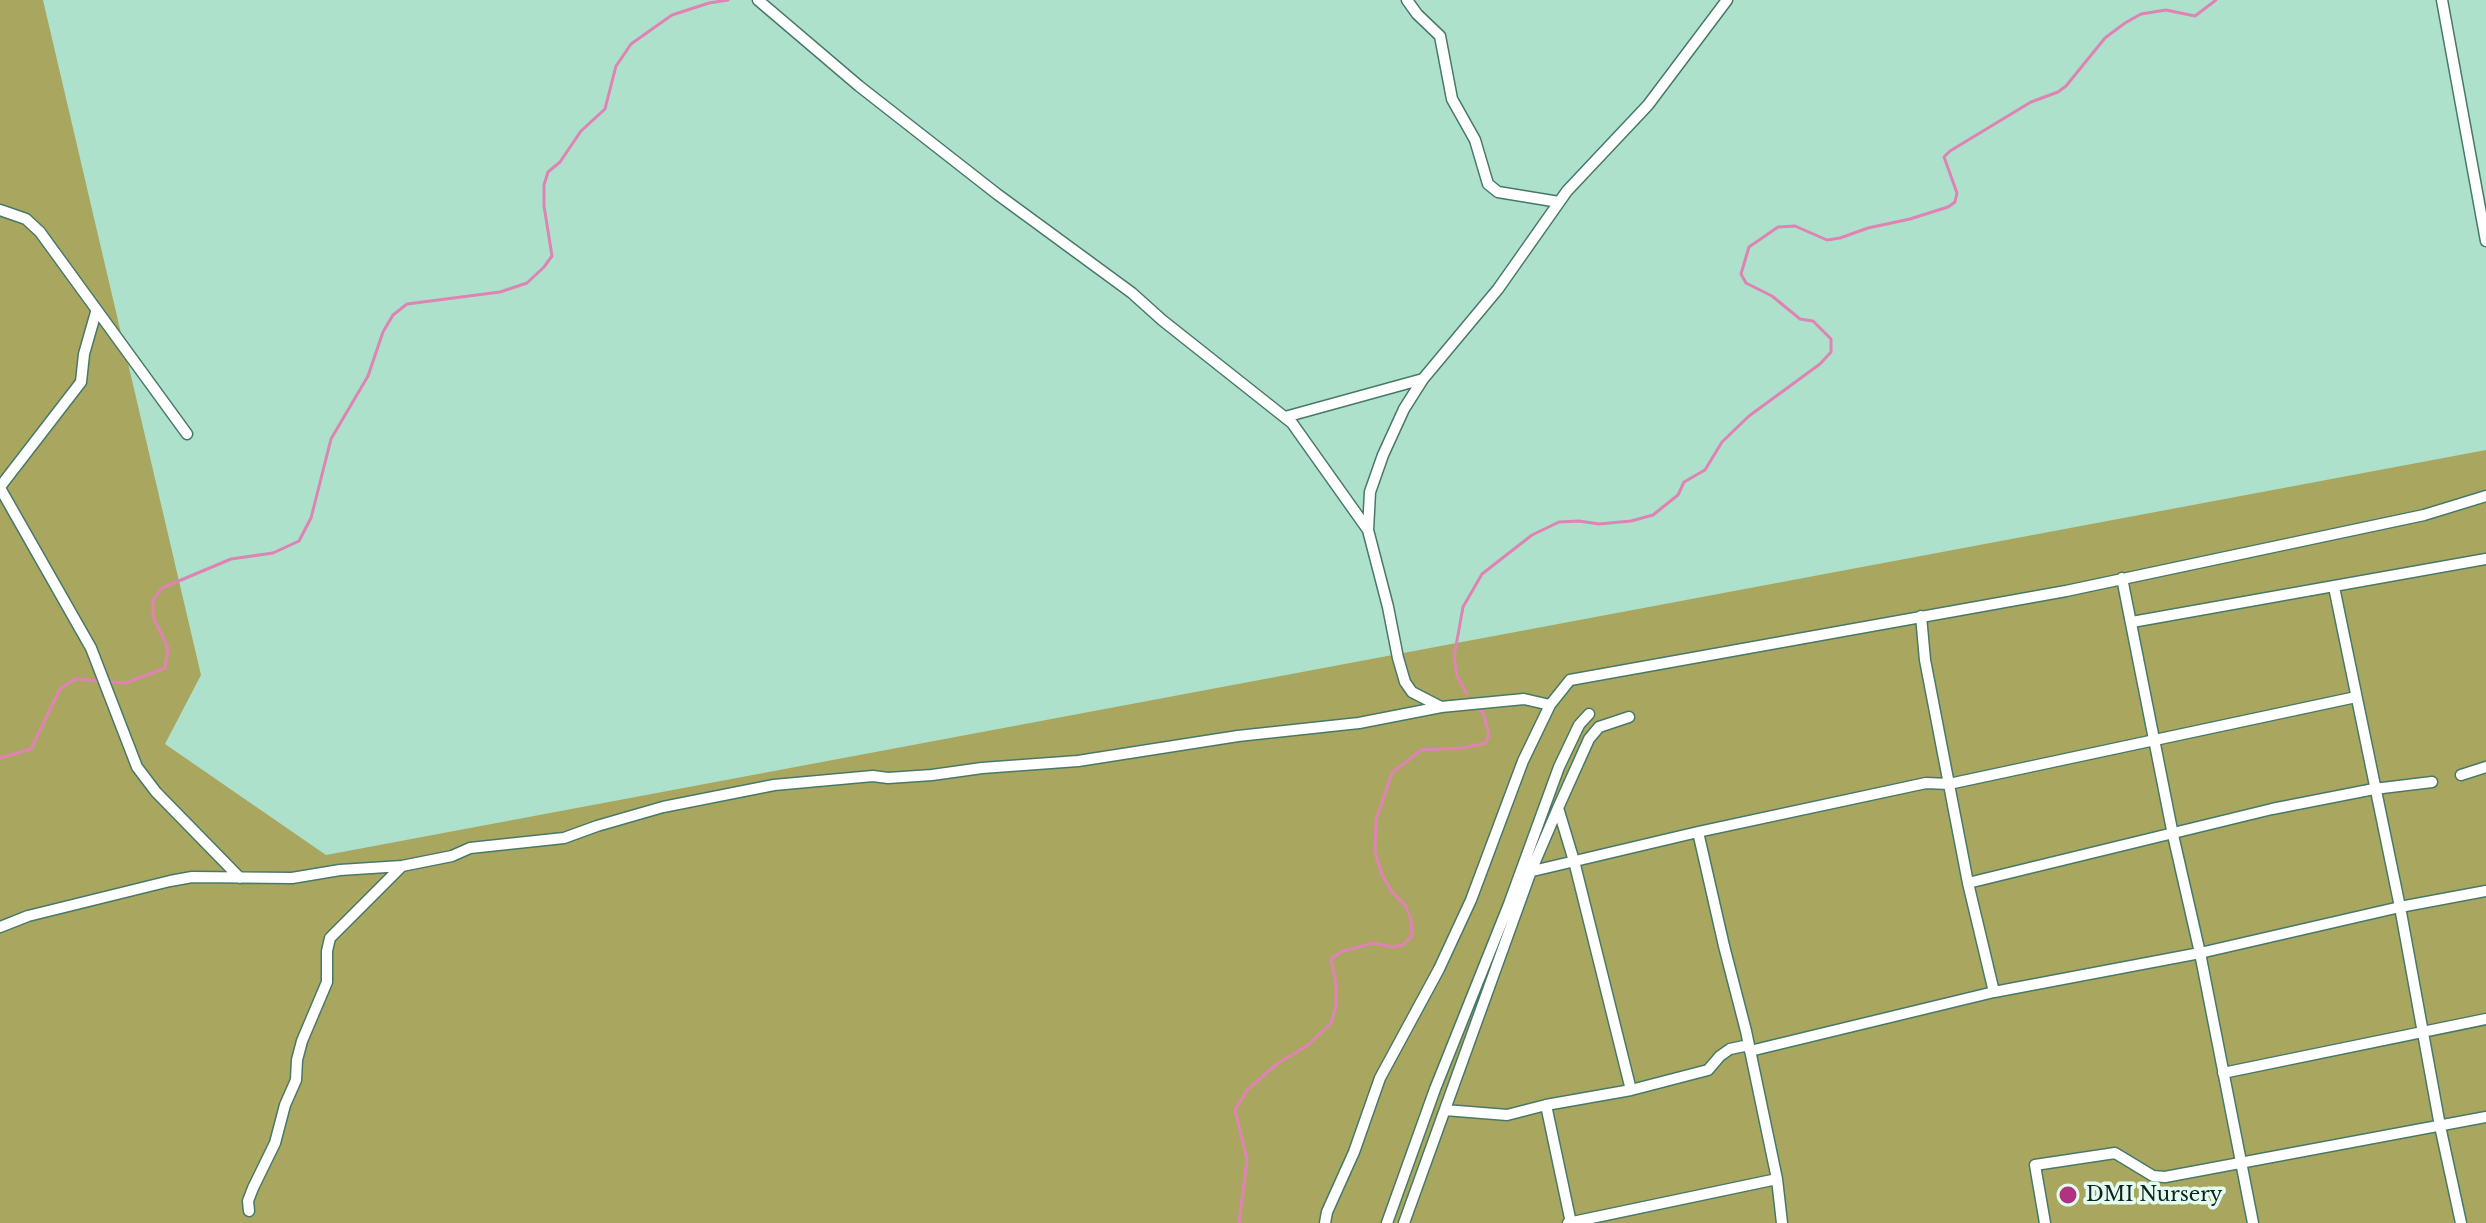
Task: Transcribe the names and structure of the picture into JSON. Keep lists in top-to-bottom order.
{
  "places": ["DMI Nursery"]
}
